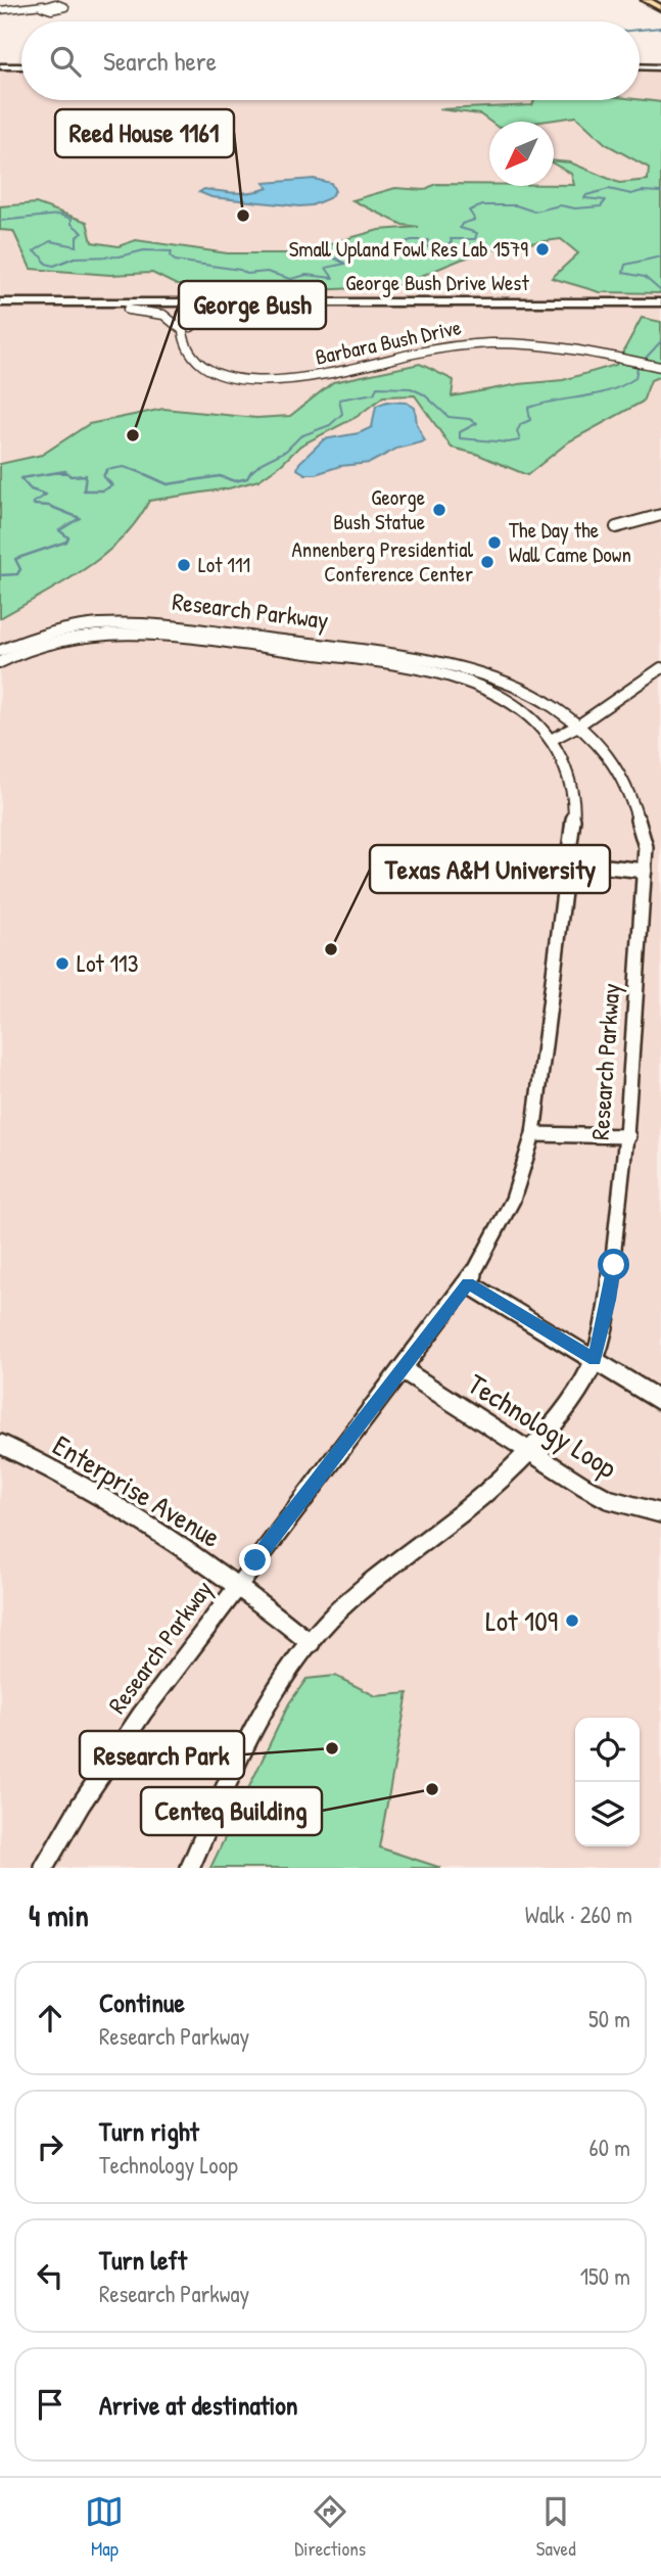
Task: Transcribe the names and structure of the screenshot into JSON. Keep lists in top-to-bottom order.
{
  "streets": {
    "main road": ["George Bush Drive West"],
    "street": [
      "Barbara Bush Drive",
      "Research Parkway",
      "Technology Loop",
      "Enterprise Avenue"
    ]
  },
  "crossings": [
    ["Research Parkway", "Technology Loop"],
    ["Research Parkway", "Enterprise Avenue"]
  ],
  "places": [
    "Reed House 1161",
    "Small Upland Fowl Res Lab 1579",
    "George Bush",
    "George Bush Statue",
    "The Day the Wall Came Down",
    "Annenberg Presidential Conference Center",
    "Lot 111",
    "Texas A&M University",
    "Lot 113",
    "Lot 109",
    "Research Park",
    "Centeq Building"
  ],
  "north": "bottom left",
  "page": {
    "search": "Search here",
    "heading": ["4 min", "Walk · 260 m"],
    "list": [
      ["Continue", "Research Parkway", "50 m"],
      ["Turn right", "Technology Loop", "60 m"],
      ["Turn left", "Research Parkway", "150 m"],
      "Arrive at destination"
    ],
    "nav": ["Map", "Directions", "Saved"]
  }
}
